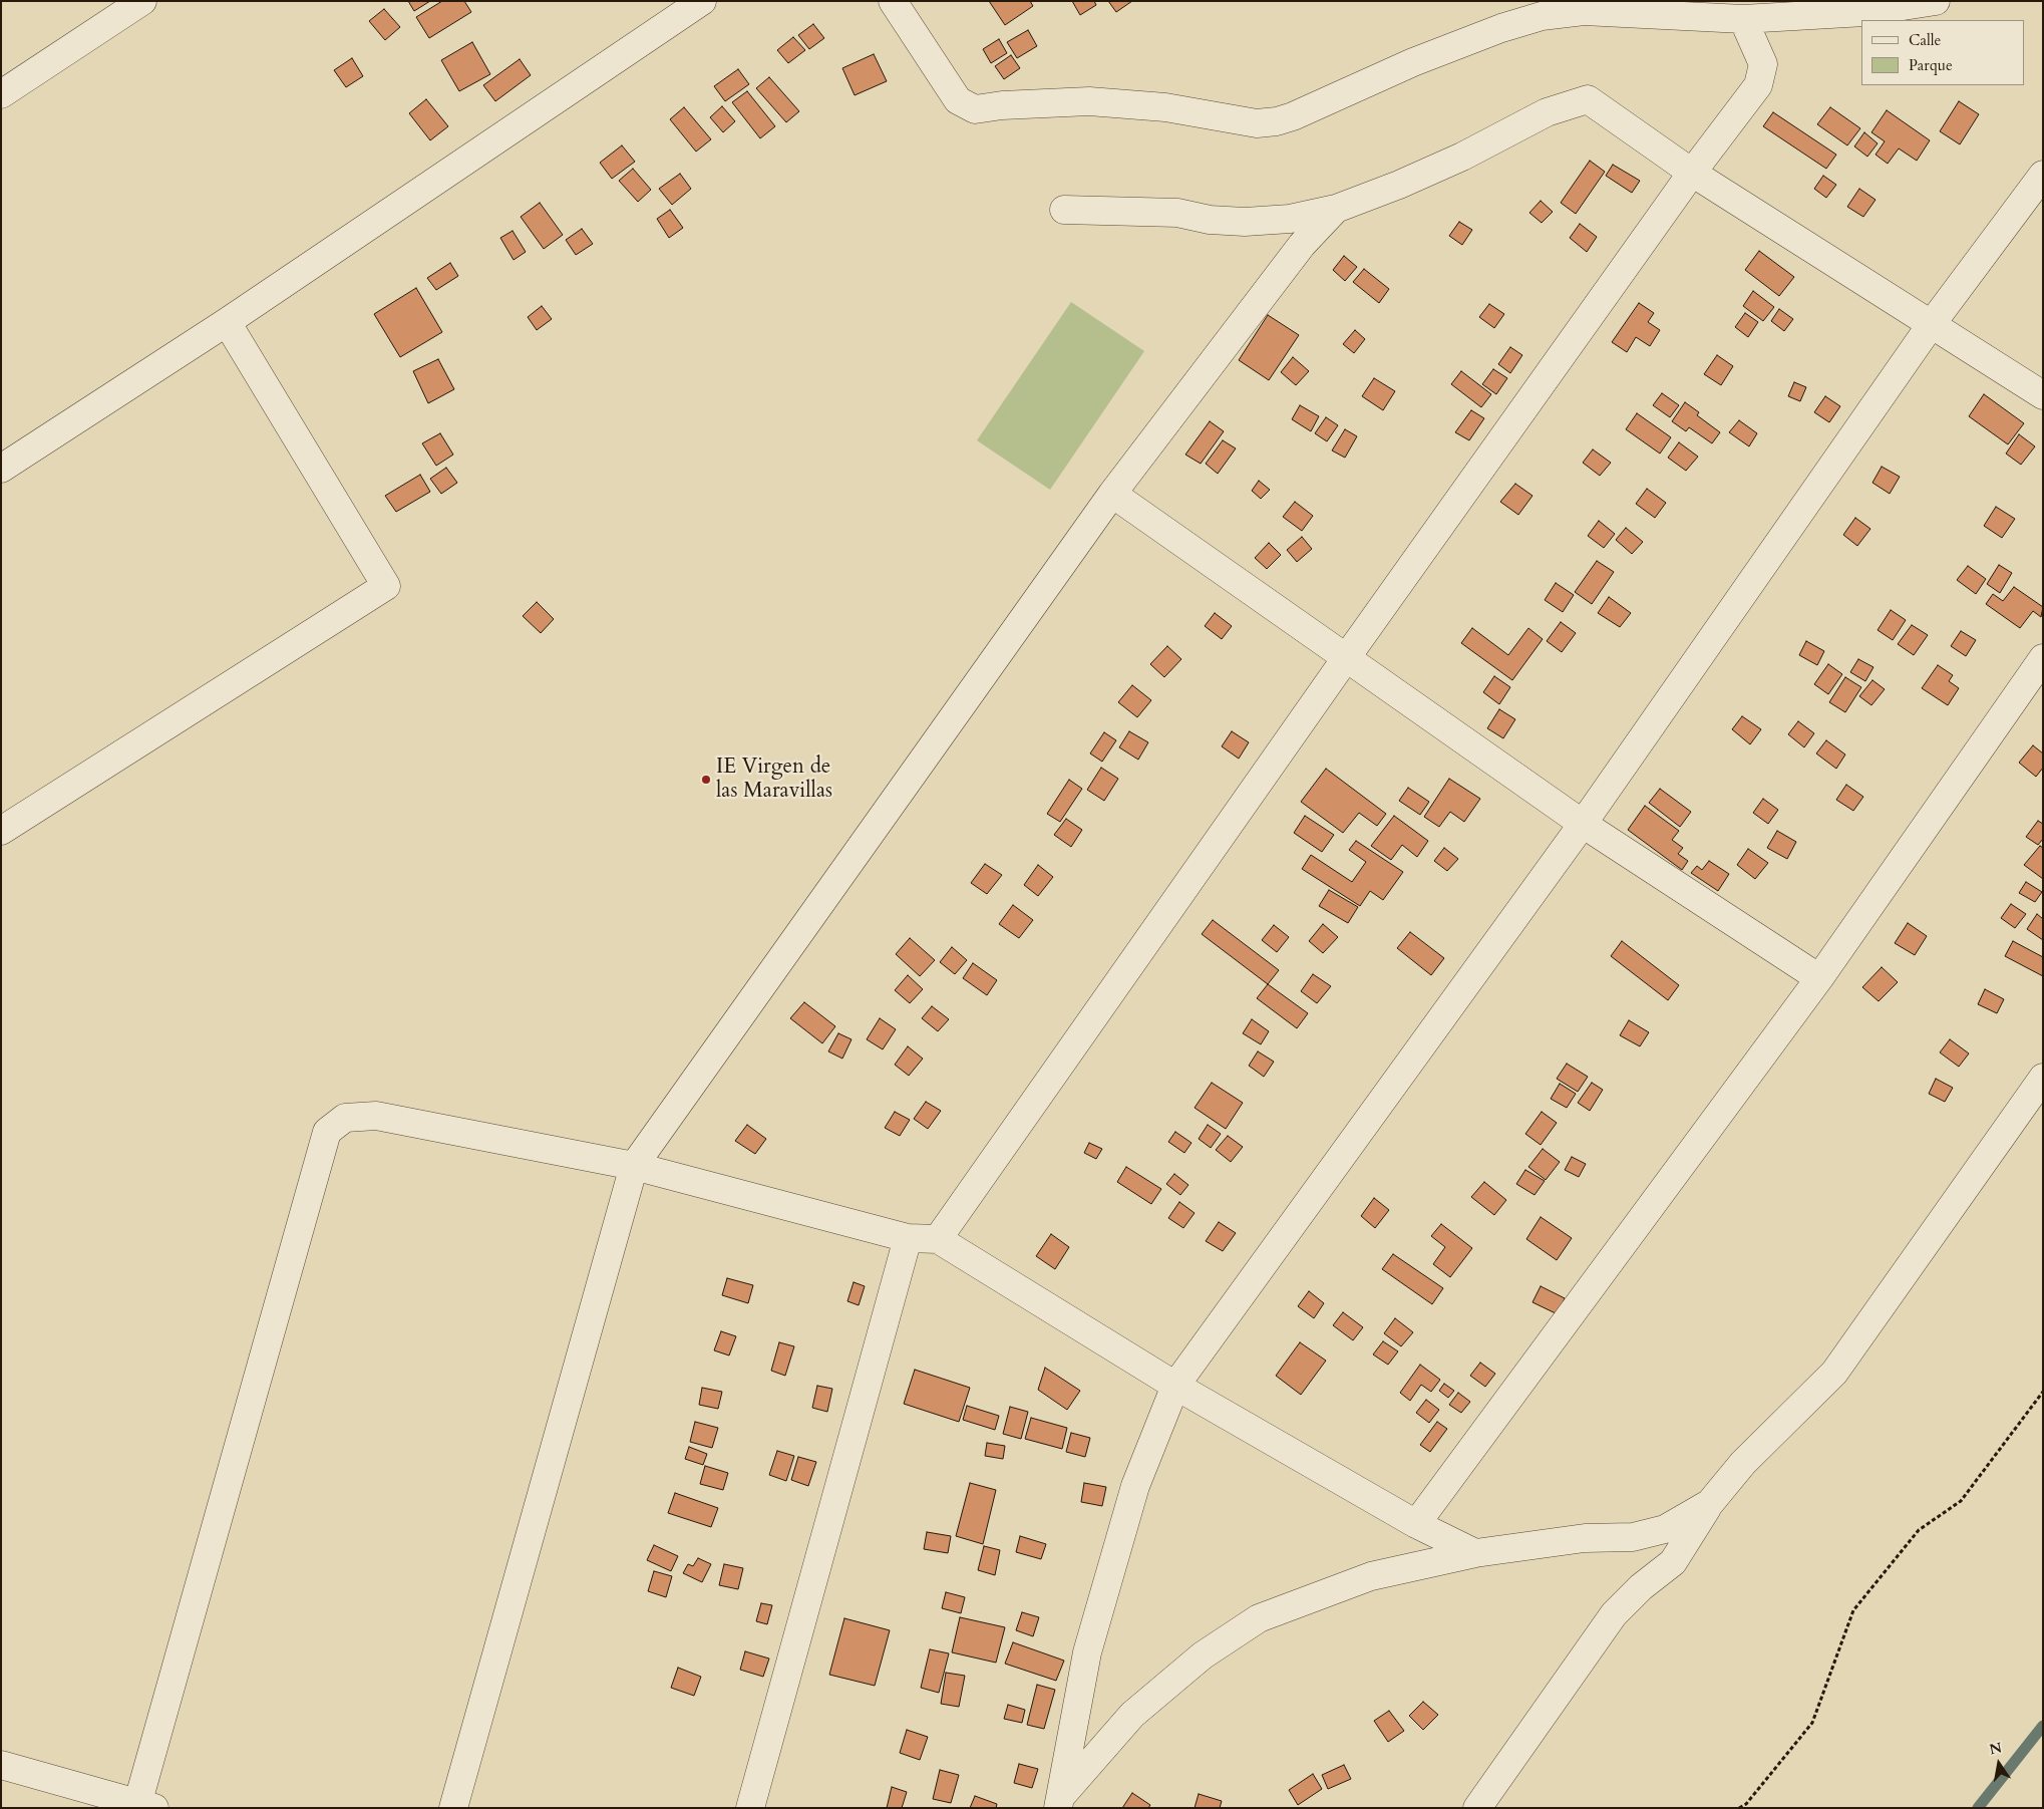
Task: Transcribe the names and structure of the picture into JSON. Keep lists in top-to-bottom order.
{
  "places": ["IE Virgen de las Maravillas"],
  "legend": ["Calle", "Parque"],
  "north": "top"
}
